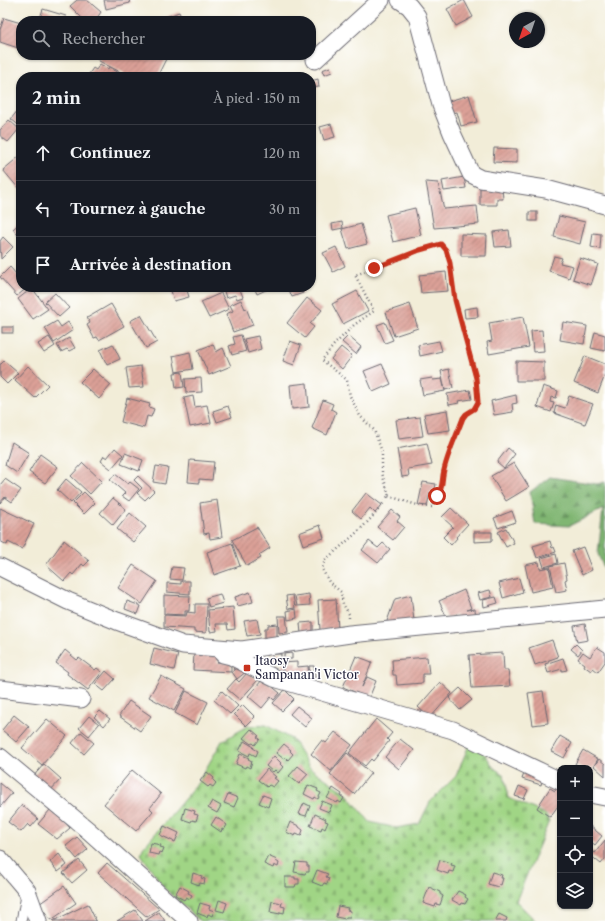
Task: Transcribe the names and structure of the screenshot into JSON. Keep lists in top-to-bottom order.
{
  "places": {
    "transit": ["Itaosy Sampanan'i Victor"]
  },
  "north": "bottom left",
  "page": {
    "search": "Rechercher",
    "heading": ["2 min", "À pied · 150 m"],
    "list": [
      ["Continuez", "120 m"],
      ["Tournez à gauche", "30 m"],
      "Arrivée à destination"
    ],
    "map_buttons": ["+", "−"]
  }
}
